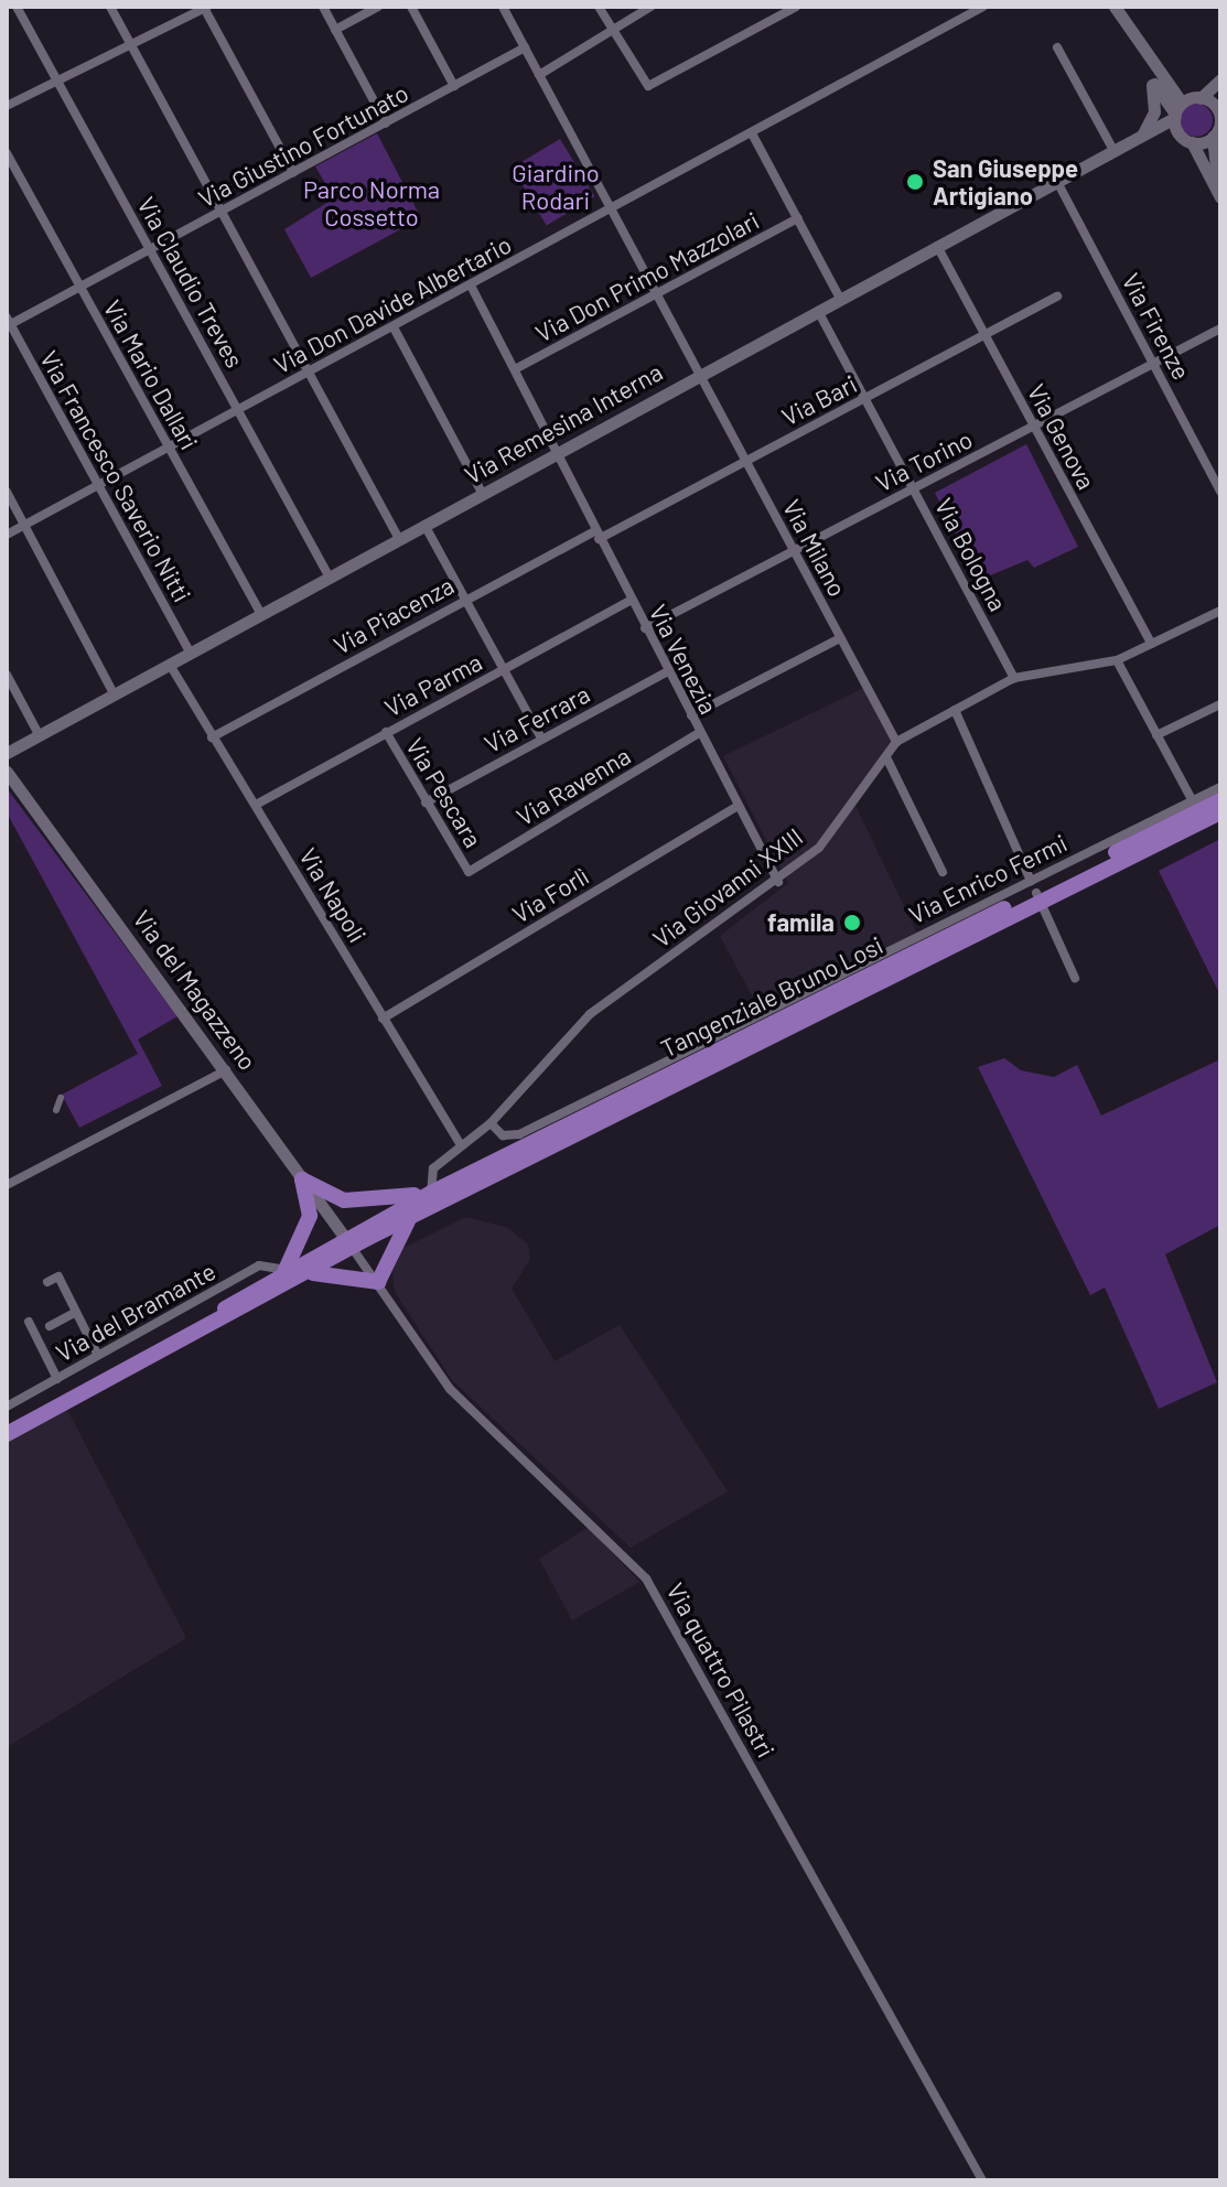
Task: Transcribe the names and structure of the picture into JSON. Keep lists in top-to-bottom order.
{
  "streets": {
    "main road": ["Tangenziale Bruno Losi"],
    "street": [
      "Via Giustino Fortunato",
      "Via Don Primo Mazzolari",
      "Via Claudio Treves",
      "Via Don Davide Albertario",
      "Via Firenze",
      "Via Mario Dallari",
      "Via Bari",
      "Via Remesina Interna",
      "Via Genova",
      "Via Torino",
      "Via Francesco Saverio Nitti",
      "Via Milano",
      "Via Bologna",
      "Via Piacenza",
      "Via Venezia",
      "Via Parma",
      "Via Ferrara",
      "Via Ravenna",
      "Via Pescara",
      "Via Enrico Fermi",
      "Via Giovanni XXIII",
      "Via Napoli",
      "Via Forlì",
      "Via del Magazzeno",
      "Via del Bramante",
      "Via quattro Pilastri"
    ]
  },
  "crossings": [
    ["Via Giustino Fortunato", "Via Claudio Treves"],
    ["Via Giustino Fortunato", "Via Mario Dallari"],
    ["Via Giustino Fortunato", "Via Francesco Saverio Nitti"],
    ["Via Giustino Fortunato", "Via Milano"],
    ["Via Don Primo Mazzolari", "Via Milano"],
    ["Via Don Primo Mazzolari", "Via Venezia"],
    ["Via Claudio Treves", "Via Don Davide Albertario"],
    ["Via Claudio Treves", "Via Remesina Interna"],
    ["Via Don Davide Albertario", "Via Mario Dallari"],
    ["Via Don Davide Albertario", "Via Francesco Saverio Nitti"],
    ["Via Don Davide Albertario", "Via Milano"],
    ["Via Don Davide Albertario", "Via Venezia"],
    ["Via Firenze", "Via Remesina Interna"],
    ["Via Firenze", "Via Torino"],
    ["Via Mario Dallari", "Via Remesina Interna"],
    ["Via Bari", "Via Genova"],
    ["Via Bari", "Via Milano"],
    ["Via Bari", "Via Bologna"],
    ["Via Bari", "Via Piacenza"],
    ["Via Bari", "Via Venezia"],
    ["Via Remesina Interna", "Via Genova"],
    ["Via Remesina Interna", "Via Francesco Saverio Nitti"],
    ["Via Remesina Interna", "Via Milano"],
    ["Via Remesina Interna", "Via Bologna"],
    ["Via Remesina Interna", "Via Venezia"],
    ["Via Remesina Interna", "Via Napoli"],
    ["Via Genova", "Via Torino"],
    ["Via Genova", "Via Giovanni XXIII"],
    ["Via Torino", "Via Milano"],
    ["Via Torino", "Via Bologna"],
    ["Via Torino", "Via Venezia"],
    ["Via Milano", "Via Giovanni XXIII"],
    ["Via Bologna", "Via Giovanni XXIII"],
    ["Via Piacenza", "Via Venezia"],
    ["Via Piacenza", "Via Napoli"],
    ["Via Venezia", "Via Parma"],
    ["Via Venezia", "Via Ferrara"],
    ["Via Venezia", "Via Ravenna"],
    ["Via Venezia", "Via Giovanni XXIII"],
    ["Via Venezia", "Via Forlì"],
    ["Via Parma", "Via Pescara"],
    ["Via Parma", "Via Napoli"],
    ["Via Ferrara", "Via Pescara"],
    ["Via Ravenna", "Via Pescara"],
    ["Via Enrico Fermi", "Via Giovanni XXIII"],
    ["Via Enrico Fermi", "Tangenziale Bruno Losi"],
    ["Via Giovanni XXIII", "Via Napoli"],
    ["Via Giovanni XXIII", "Tangenziale Bruno Losi"],
    ["Via Napoli", "Via Forlì"],
    ["Via del Magazzeno", "Tangenziale Bruno Losi"],
    ["Via del Magazzeno", "Via quattro Pilastri"],
    ["Tangenziale Bruno Losi", "Via quattro Pilastri"]
  ],
  "parks": ["Giardino Rodari", "Parco Norma Cossetto"],
  "places": ["San Giuseppe Artigiano", "famila"]
}
